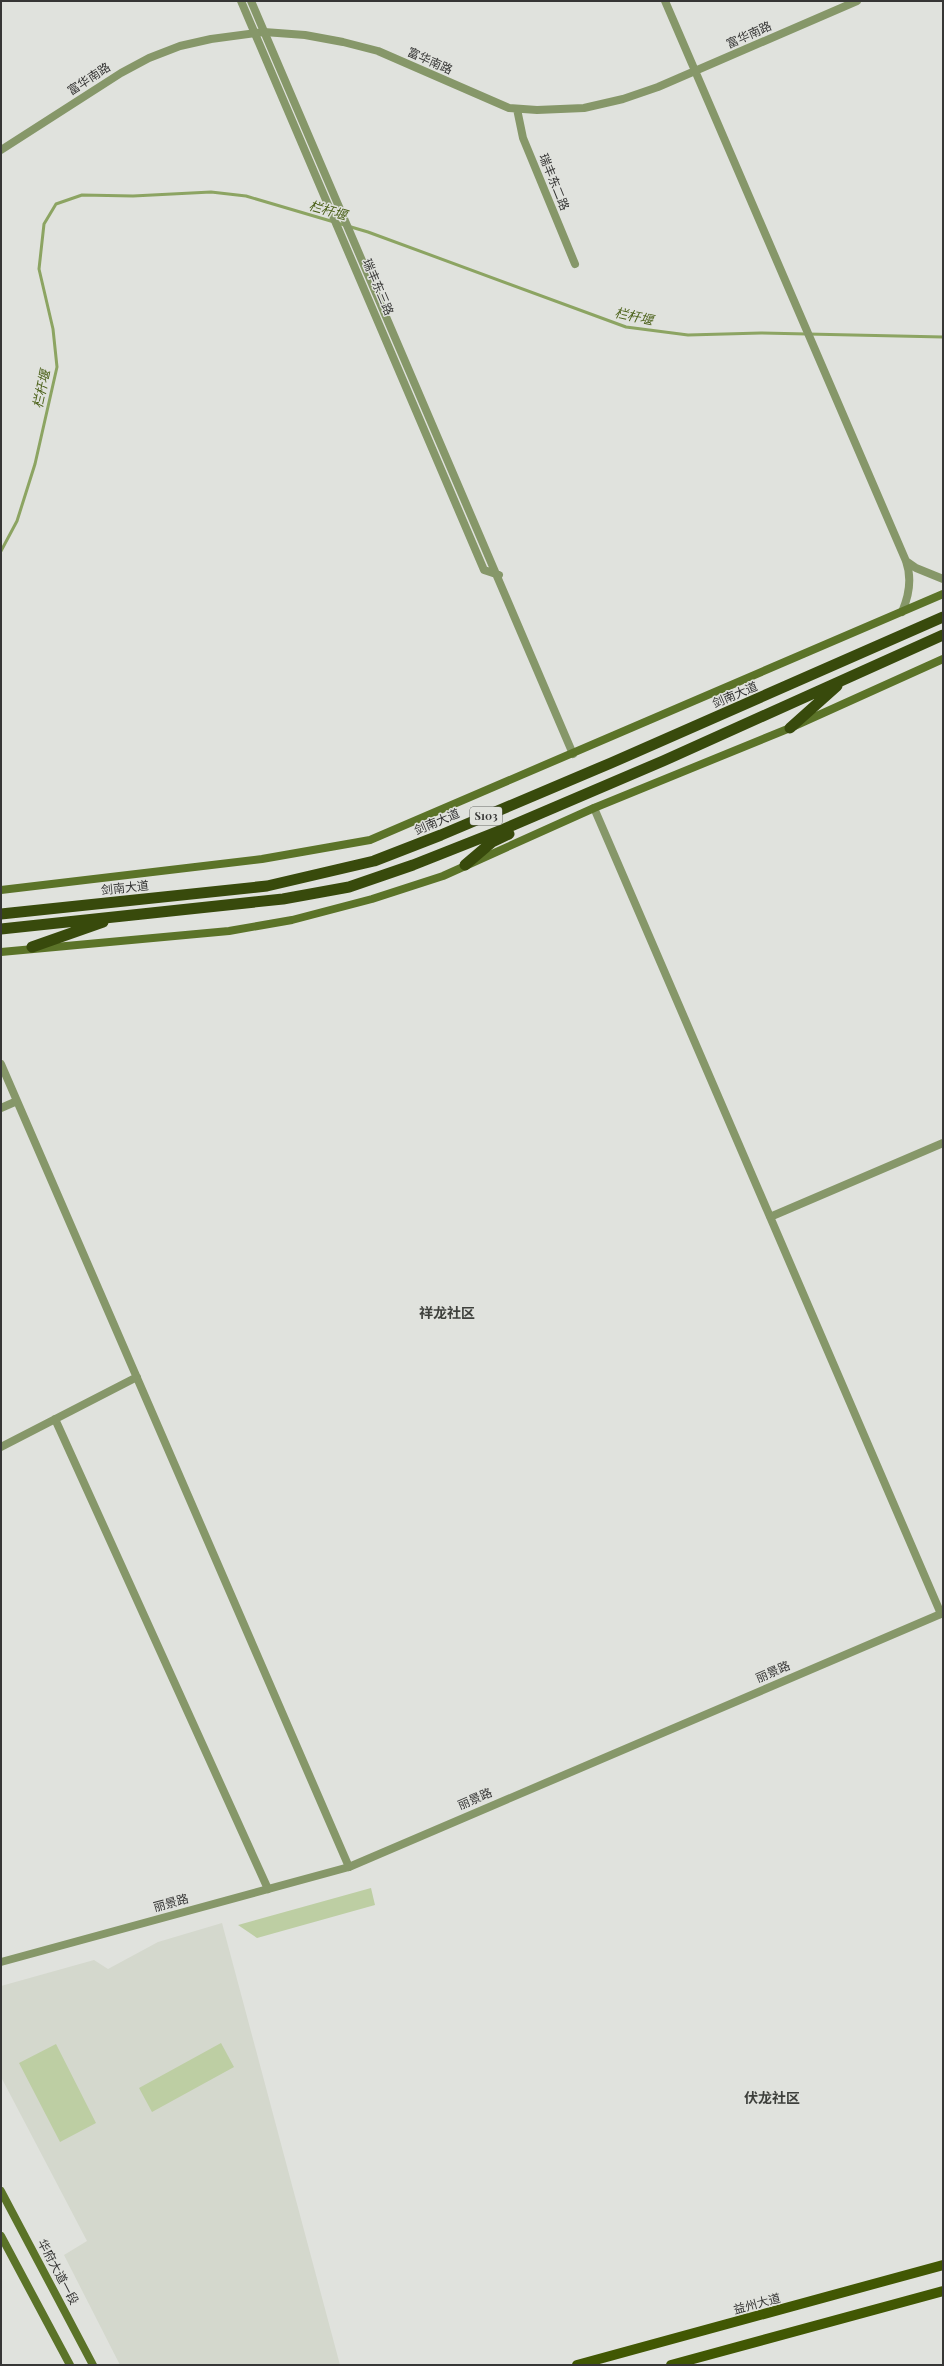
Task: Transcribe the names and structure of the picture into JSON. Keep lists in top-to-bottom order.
{
  "streets": {
    "highway": ["剑南大道", "S103"],
    "main road": ["华府大道一段", "益州大道"],
    "street": [
      "富华南路",
      "瑞丰东二路",
      "瑞丰东三路",
      "丽景路"
    ]
  },
  "crossings": [
    ["富华南路", "瑞丰东二路"],
    ["富华南路", "瑞丰东三路"]
  ],
  "districts": ["祥龙社区", "伏龙社区"],
  "water": ["栏杆堰"]
}
